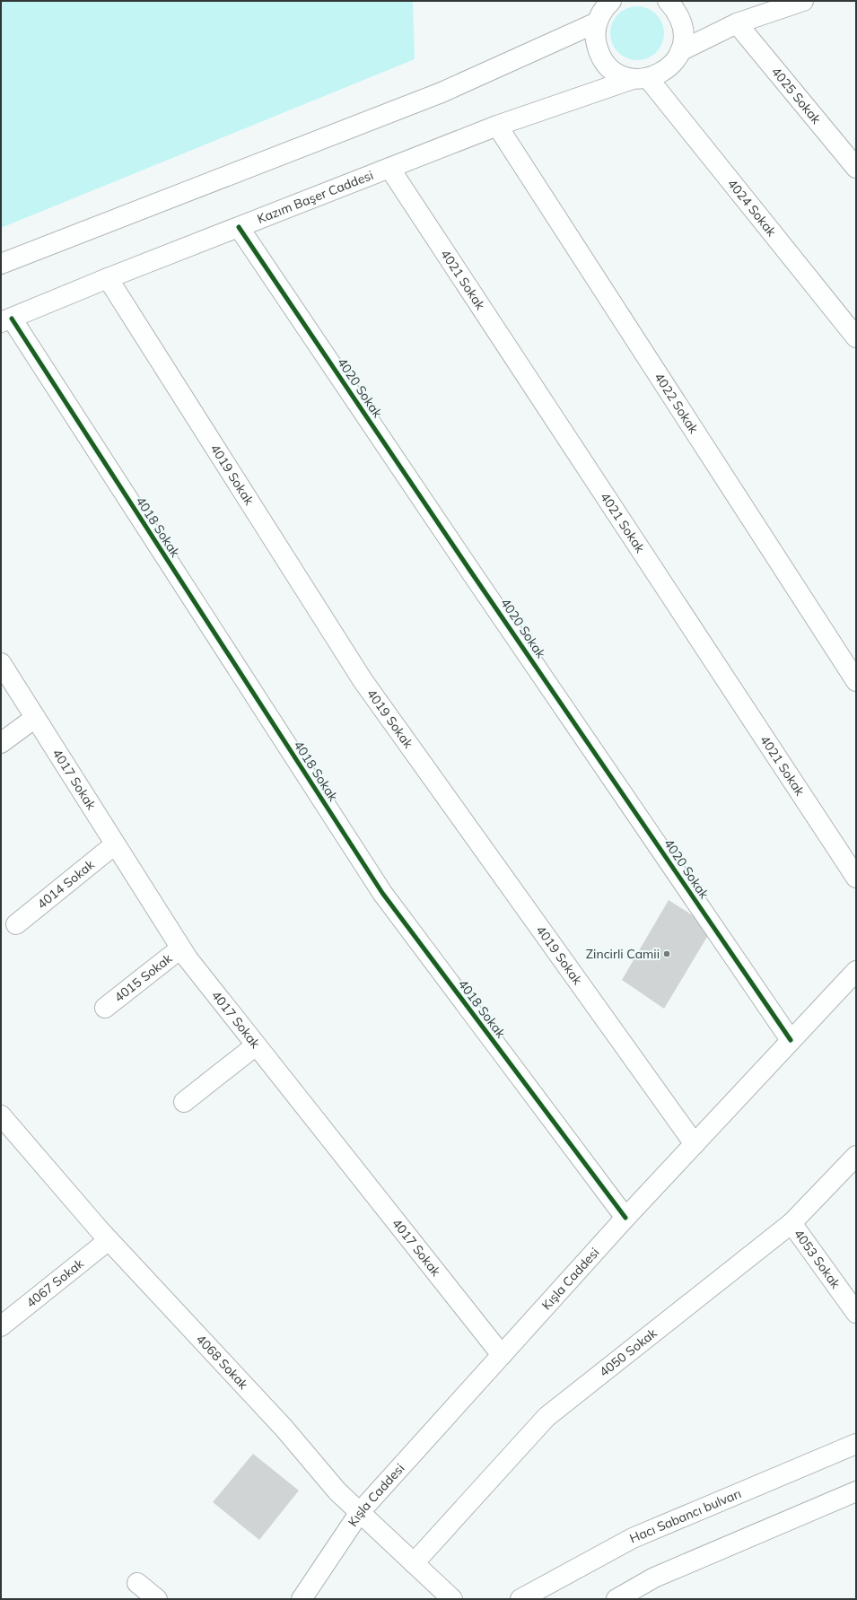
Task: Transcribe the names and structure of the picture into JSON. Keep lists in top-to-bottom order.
{
  "streets": {
    "street": [
      "4025 Sokak",
      "Kazım Başer Caddesi",
      "4024 Sokak",
      "4021 Sokak",
      "4020 Sokak",
      "4022 Sokak",
      "4019 Sokak",
      "4018 Sokak",
      "4017 Sokak",
      "4014 Sokak",
      "4015 Sokak",
      "4053 Sokak",
      "Kışla Caddesi",
      "4067 Sokak",
      "4050 Sokak",
      "4068 Sokak",
      "Hacı Sabancı bulvarı"
    ]
  },
  "crossings": [
    ["4025 Sokak", "Kazım Başer Caddesi"],
    ["Kazım Başer Caddesi", "4024 Sokak"],
    ["Kazım Başer Caddesi", "4021 Sokak"],
    ["Kazım Başer Caddesi", "4020 Sokak"],
    ["Kazım Başer Caddesi", "4022 Sokak"],
    ["Kazım Başer Caddesi", "4019 Sokak"],
    ["Kazım Başer Caddesi", "4018 Sokak"],
    ["4020 Sokak", "Kışla Caddesi"],
    ["4019 Sokak", "Kışla Caddesi"],
    ["4018 Sokak", "Kışla Caddesi"],
    ["4017 Sokak", "4014 Sokak"],
    ["4017 Sokak", "4015 Sokak"],
    ["4017 Sokak", "Kışla Caddesi"],
    ["4053 Sokak", "4050 Sokak"],
    ["Kışla Caddesi", "4068 Sokak"],
    ["4067 Sokak", "4068 Sokak"],
    ["4050 Sokak", "4068 Sokak"]
  ],
  "places": ["Zincirli Camii"]
}
